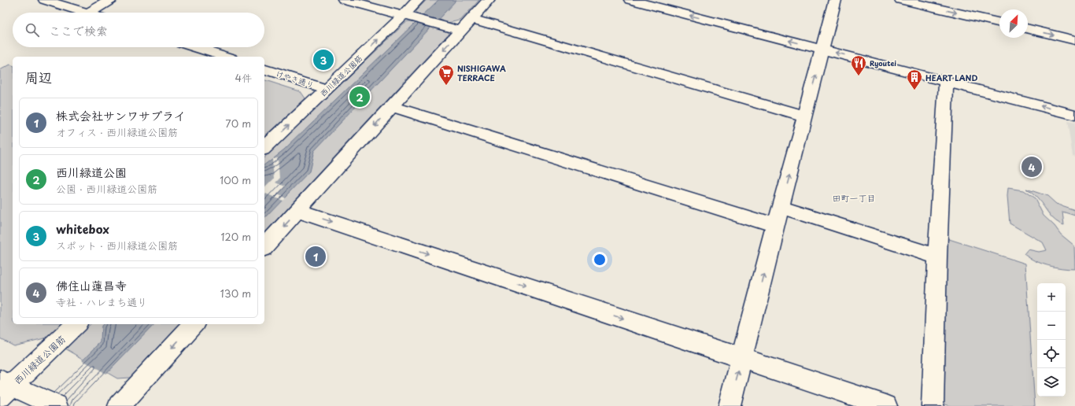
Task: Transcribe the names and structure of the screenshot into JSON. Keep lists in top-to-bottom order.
{
  "streets": {
    "street": ["西川緑道公園筋", "けやき通り"]
  },
  "crossings": [
    ["西川緑道公園筋", "けやき通り"]
  ],
  "districts": ["田町一丁目"],
  "places": {
    "restaurant": ["Ryoutei"],
    "supermarket": ["NISHIGAWA TERRACE"],
    "building": ["HEART LAND"]
  },
  "north": "top right",
  "page": {
    "search": "ここで検索",
    "pins": [
      "3",
      "2",
      "4",
      "1"
    ],
    "heading": ["周辺", "4件"],
    "list": [
      {
        "mark": "1",
        "name": "株式会社サンワサプライ",
        "note": "オフィス · 西川緑道公園筋",
        "value": "70 m"
      },
      {
        "mark": "2",
        "name": "西川緑道公園",
        "note": "公園 · 西川緑道公園筋",
        "value": "100 m"
      },
      {
        "mark": "3",
        "name": "whitebox",
        "note": "スポット · 西川緑道公園筋",
        "value": "120 m"
      },
      {
        "mark": "4",
        "name": "佛住山蓮昌寺",
        "note": "寺社 · ハレまち通り",
        "value": "130 m"
      }
    ],
    "map_buttons": ["+", "−"]
  }
}
